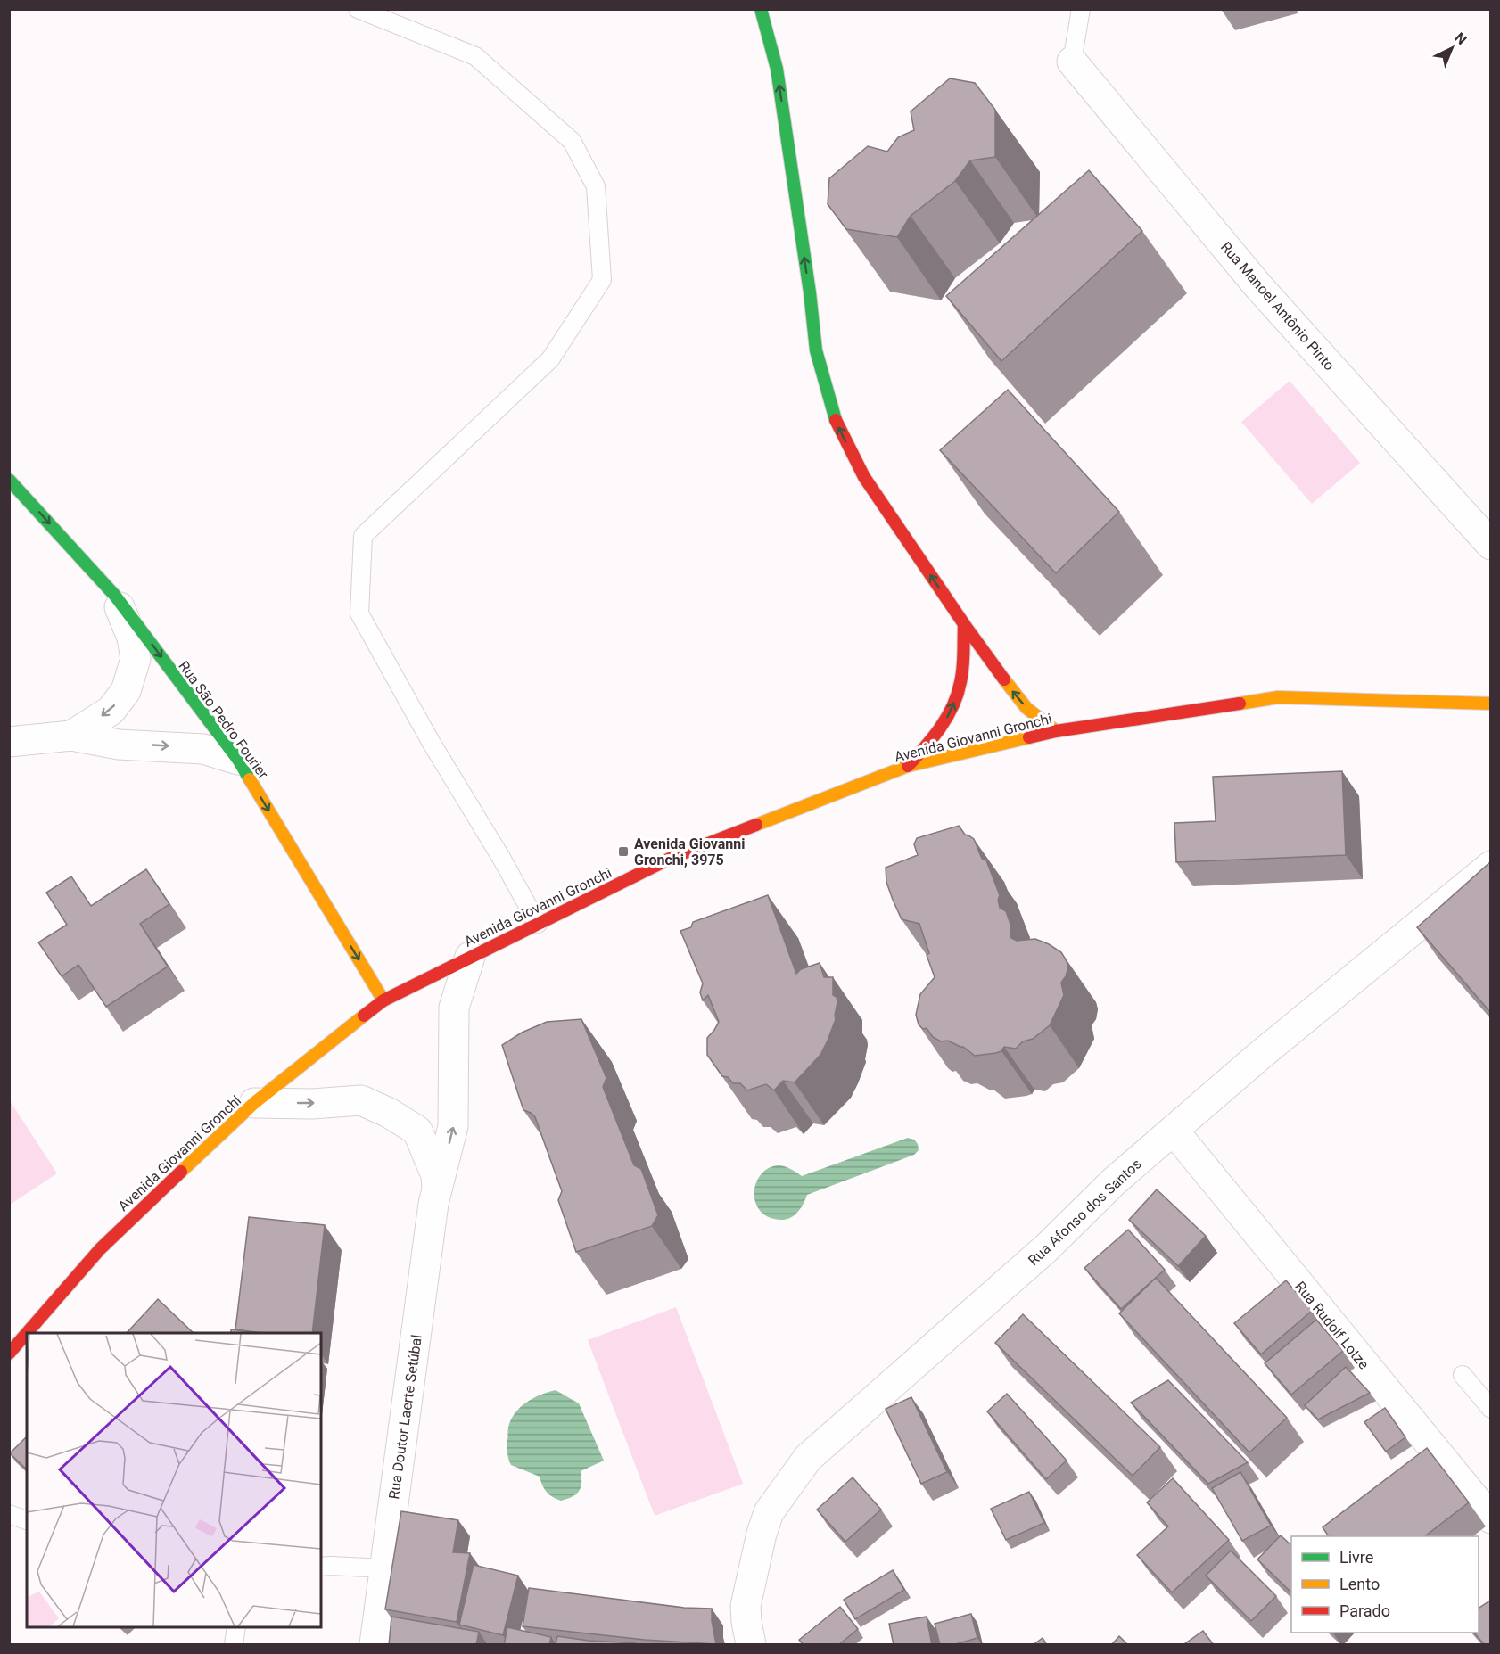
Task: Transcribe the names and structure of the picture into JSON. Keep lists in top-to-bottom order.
{
  "streets": {
    "main road": ["Rua São Pedro Fourier", "Avenida Giovanni Gronchi"],
    "street": [
      "Rua Manoel Antônio Pinto",
      "Rua Afonso dos Santos",
      "Rua Rudolf Lotze",
      "Rua Doutor Laerte Setúbal"
    ]
  },
  "crossings": [
    ["Rua São Pedro Fourier", "Avenida Giovanni Gronchi"],
    ["Avenida Giovanni Gronchi", "Rua Doutor Laerte Setúbal"],
    ["Rua Afonso dos Santos", "Rua Rudolf Lotze"]
  ],
  "one_way": ["Rua São Pedro Fourier"],
  "places": {
    "transit": ["Avenida Giovanni Gronchi, 3975"]
  },
  "legend": ["Livre", "Lento", "Parado"],
  "north": "top right"
}
